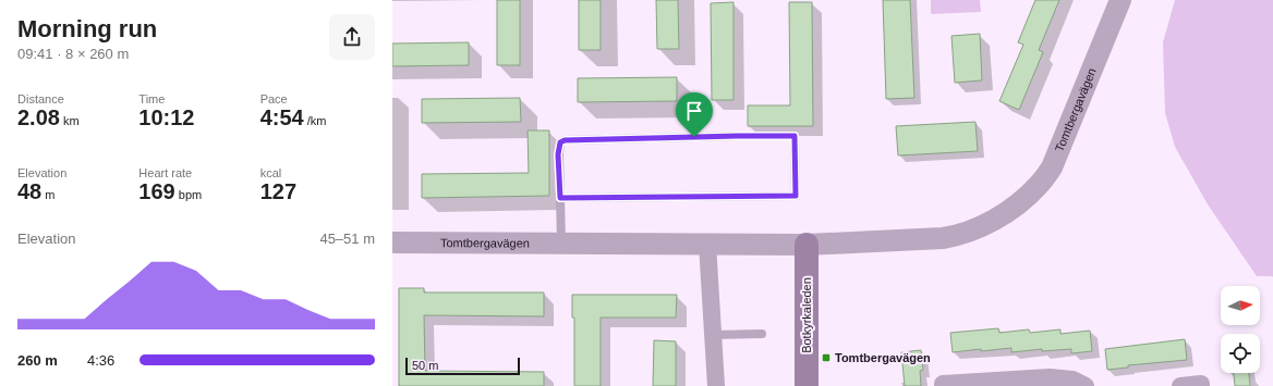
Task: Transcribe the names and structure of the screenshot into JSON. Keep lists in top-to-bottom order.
{
  "streets": {
    "main road": ["Botkyrkaleden"],
    "street": ["Tomtbergavägen"]
  },
  "crossings": [
    ["Tomtbergavägen", "Botkyrkaleden"]
  ],
  "places": {
    "transit": ["Tomtbergavägen"]
  },
  "scale_bar": "50 m",
  "north": "right",
  "page": {
    "heading": ["Morning run", "09:41 · 8 × 260 m"],
    "stats": [
      ["Distance", "2.08 km"],
      ["Time", "10:12"],
      ["Pace", "4:54 /km"],
      ["Elevation", "48 m"],
      ["Heart rate", "169 bpm"],
      ["kcal", "127"]
    ],
    "chart": ["Elevation", "45–51 m"],
    "list": [
      {
        "name": "260 m",
        "note": "4:36"
      }
    ],
    "scale": "50 m"
  }
}
